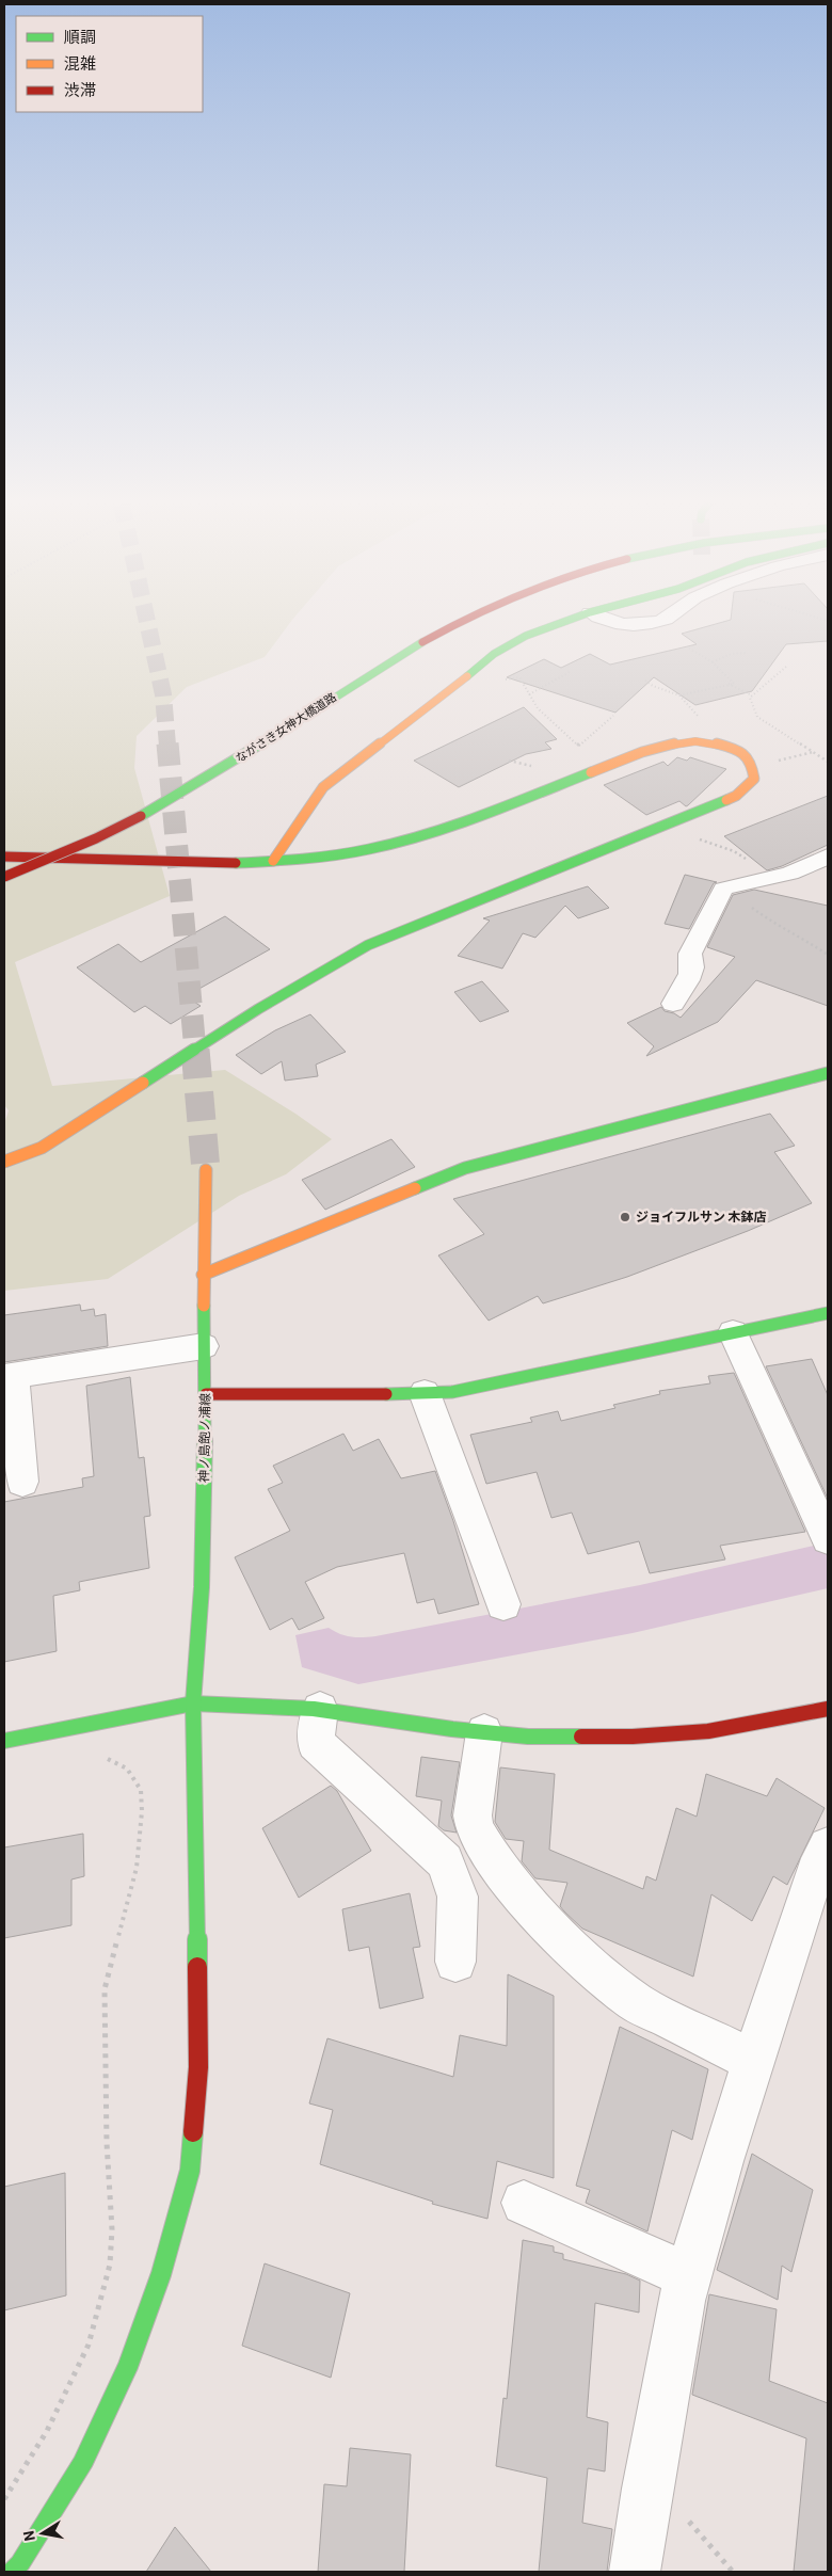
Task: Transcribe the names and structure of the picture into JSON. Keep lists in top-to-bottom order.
{
  "streets": {
    "street": ["ながさき女神大橋道路", "神ノ島飽ノ浦線"]
  },
  "places": ["ジョイフルサン 木鉢店"],
  "legend": ["順調", "混雑", "渋滞"],
  "north": "left"
}
